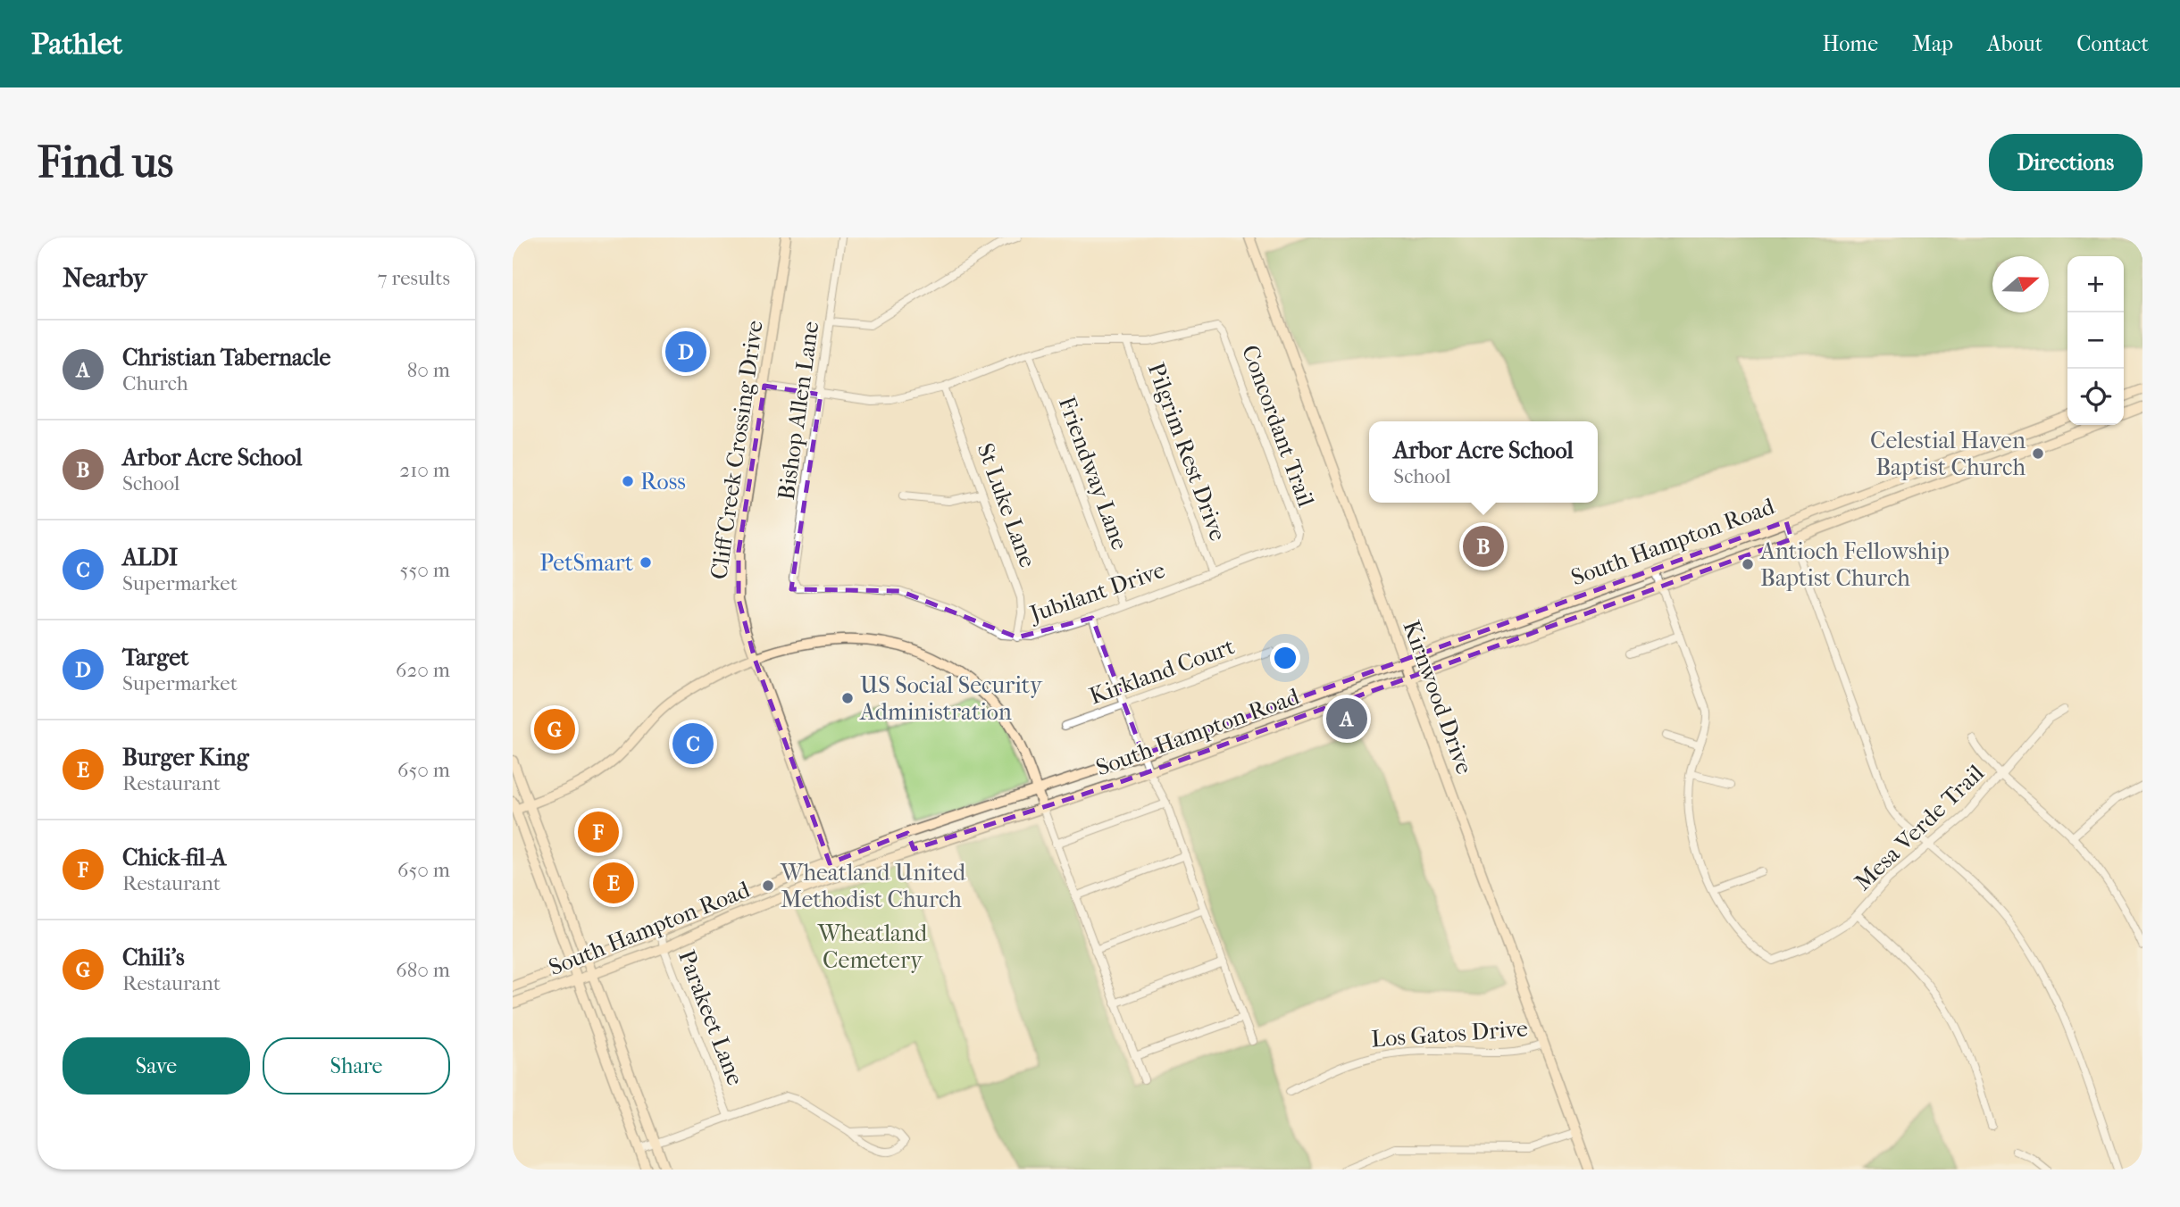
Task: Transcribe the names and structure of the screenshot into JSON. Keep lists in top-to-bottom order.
{
  "streets": {
    "main road": ["Cliff Creek Crossing Drive", "South Hampton Road", "Kirnwood Drive"],
    "street": [
      "Bishop Allen Lane",
      "Concordant Trail",
      "Pilgrim Rest Drive",
      "Friendway Lane",
      "St Luke Lane",
      "Jubilant Drive",
      "Kirkland Court",
      "Mesa Verde Trail",
      "Parakeet Lane",
      "Los Gatos Drive"
    ]
  },
  "crossings": [
    ["Bishop Allen Lane", "Jubilant Drive"],
    ["Concordant Trail", "Pilgrim Rest Drive"],
    ["Concordant Trail", "Jubilant Drive"],
    ["Cliff Creek Crossing Drive", "South Hampton Road"],
    ["Pilgrim Rest Drive", "Jubilant Drive"],
    ["Friendway Lane", "Jubilant Drive"],
    ["St Luke Lane", "Jubilant Drive"],
    ["South Hampton Road", "Kirnwood Drive"],
    ["South Hampton Road", "Parakeet Lane"],
    ["Kirnwood Drive", "Los Gatos Drive"]
  ],
  "parks": ["Wheatland Cemetery"],
  "places": [
    "Celestial Haven Baptist Church",
    "Ross",
    "PetSmart",
    "Antioch Fellowship Baptist Church",
    "US Social Security Administration",
    "Wheatland United Methodist Church"
  ],
  "north": "right",
  "page": {
    "header": "Pathlet",
    "nav": [
      "Home",
      "Map",
      "About",
      "Contact"
    ],
    "buttons": [
      "Directions",
      ["Save", "Share"]
    ],
    "title": "Find us",
    "heading": ["Nearby", "7 results"],
    "map_buttons": ["+", "−"],
    "list": [
      {
        "mark": "A",
        "name": "Christian Tabernacle",
        "note": "Church",
        "value": "80 m"
      },
      {
        "mark": "B",
        "name": "Arbor Acre School",
        "note": "School",
        "value": "210 m"
      },
      {
        "mark": "C",
        "name": "ALDI",
        "note": "Supermarket",
        "value": "550 m"
      },
      {
        "mark": "D",
        "name": "Target",
        "note": "Supermarket",
        "value": "620 m"
      },
      {
        "mark": "E",
        "name": "Burger King",
        "note": "Restaurant",
        "value": "650 m"
      },
      {
        "mark": "F",
        "name": "Chick-fil-A",
        "note": "Restaurant",
        "value": "650 m"
      },
      {
        "mark": "G",
        "name": "Chili's",
        "note": "Restaurant",
        "value": "680 m"
      }
    ],
    "pins": [
      "D",
      "B",
      "A",
      "G",
      "C",
      "F",
      "E"
    ],
    "popup": ["Arbor Acre School", "School"]
  }
}
